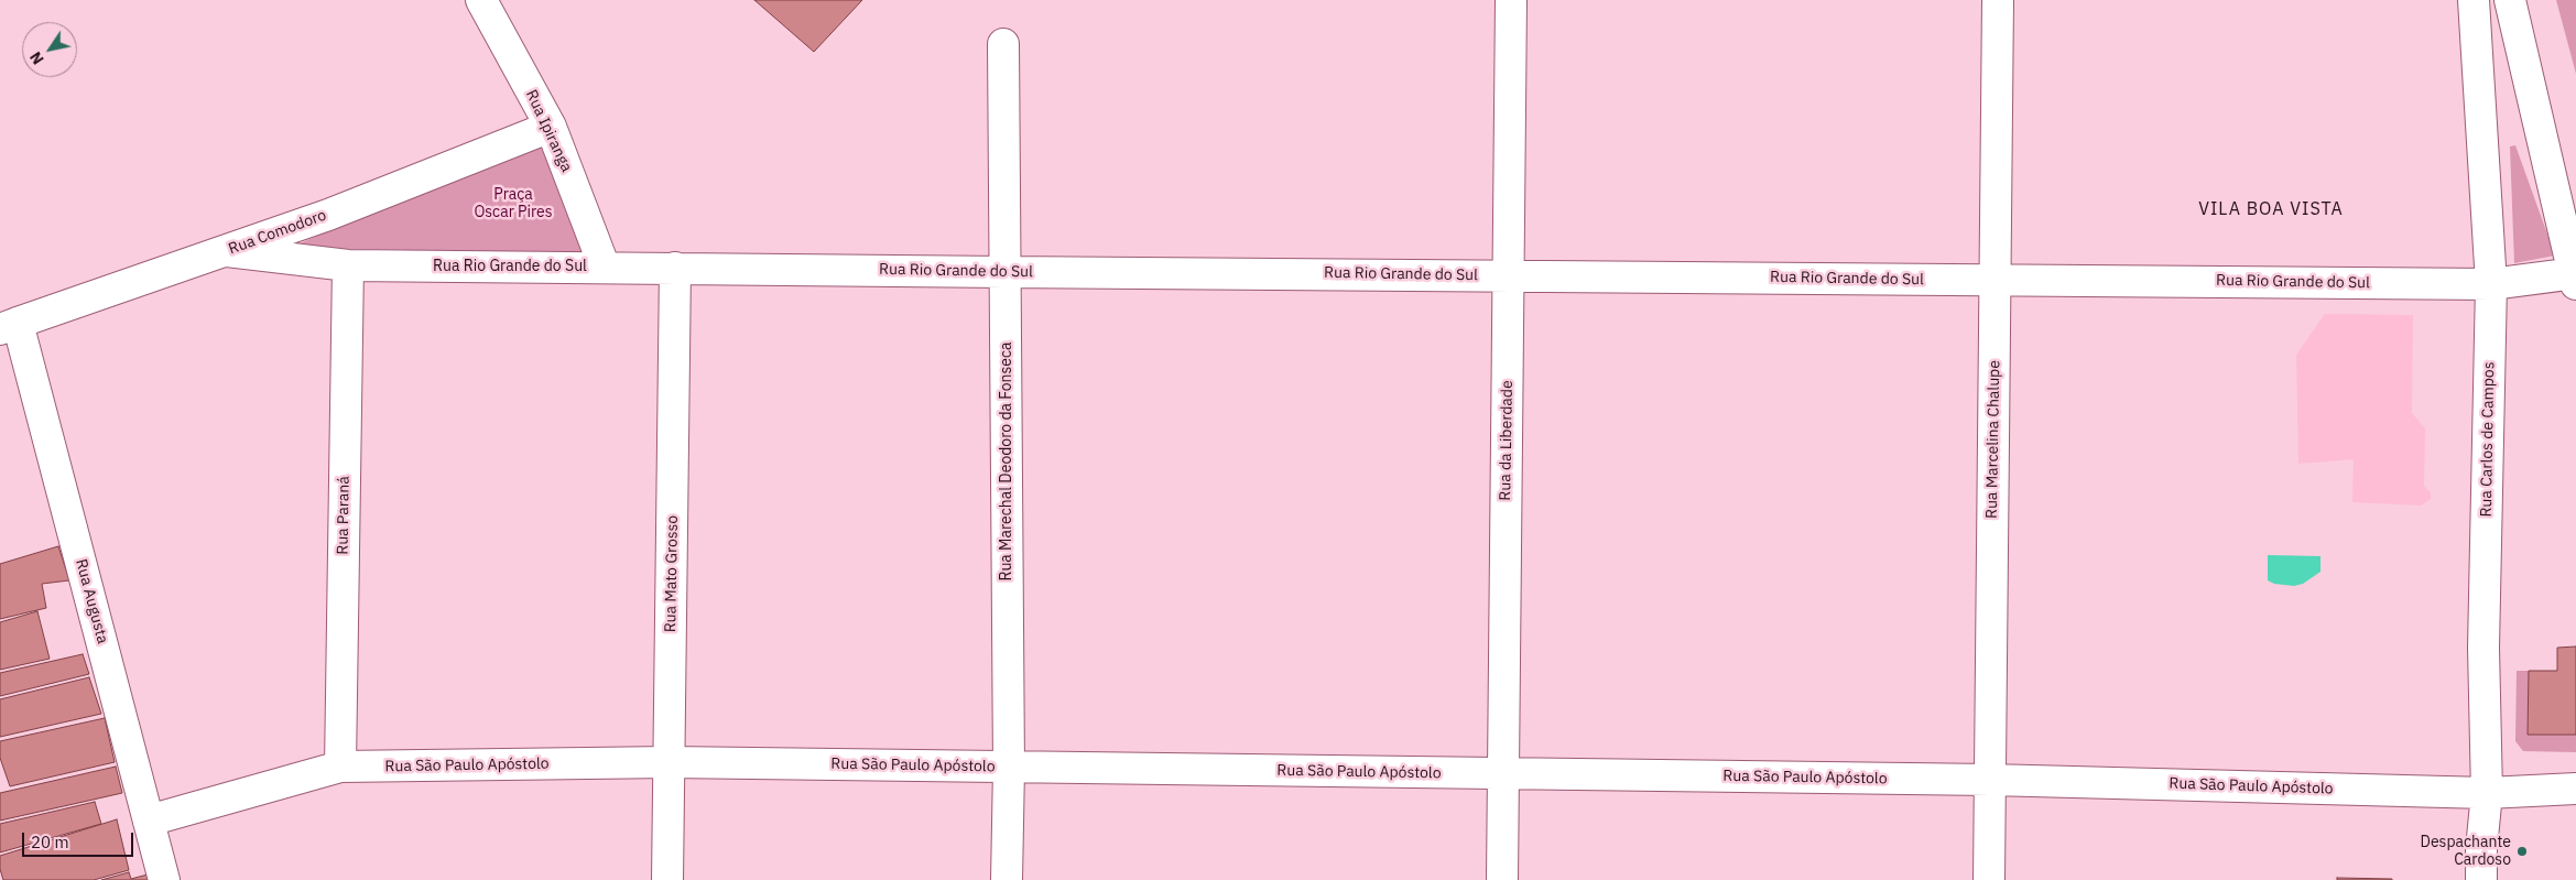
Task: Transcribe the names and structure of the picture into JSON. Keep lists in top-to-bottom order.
{
  "streets": {
    "street": [
      "Rua Ipiranga",
      "Rua Comodoro",
      "Rua Rio Grande do Sul",
      "Rua Marcelina Chalupe",
      "Rua Carlos de Campos",
      "Rua da Liberdade",
      "Rua Marechal Deodoro da Fonseca",
      "Rua Paraná",
      "Rua Mato Grosso",
      "Rua Augusta",
      "Rua São Paulo Apóstolo"
    ]
  },
  "crossings": [
    ["Rua Ipiranga", "Rua Comodoro"],
    ["Rua Ipiranga", "Rua Rio Grande do Sul"],
    ["Rua Comodoro", "Rua Rio Grande do Sul"],
    ["Rua Comodoro", "Rua Augusta"],
    ["Rua Rio Grande do Sul", "Rua Marcelina Chalupe"],
    ["Rua Rio Grande do Sul", "Rua Carlos de Campos"],
    ["Rua Rio Grande do Sul", "Rua da Liberdade"],
    ["Rua Rio Grande do Sul", "Rua Marechal Deodoro da Fonseca"],
    ["Rua Rio Grande do Sul", "Rua Paraná"],
    ["Rua Rio Grande do Sul", "Rua Mato Grosso"],
    ["Rua Marcelina Chalupe", "Rua São Paulo Apóstolo"],
    ["Rua Carlos de Campos", "Rua São Paulo Apóstolo"],
    ["Rua da Liberdade", "Rua São Paulo Apóstolo"],
    ["Rua Marechal Deodoro da Fonseca", "Rua São Paulo Apóstolo"],
    ["Rua Paraná", "Rua São Paulo Apóstolo"],
    ["Rua Mato Grosso", "Rua São Paulo Apóstolo"],
    ["Rua Augusta", "Rua São Paulo Apóstolo"]
  ],
  "districts": ["VILA BOA VISTA"],
  "parks": ["Praça Oscar Pires"],
  "places": ["Despachante Cardoso"],
  "scale_bar": "20 m",
  "north": "bottom left"
}
